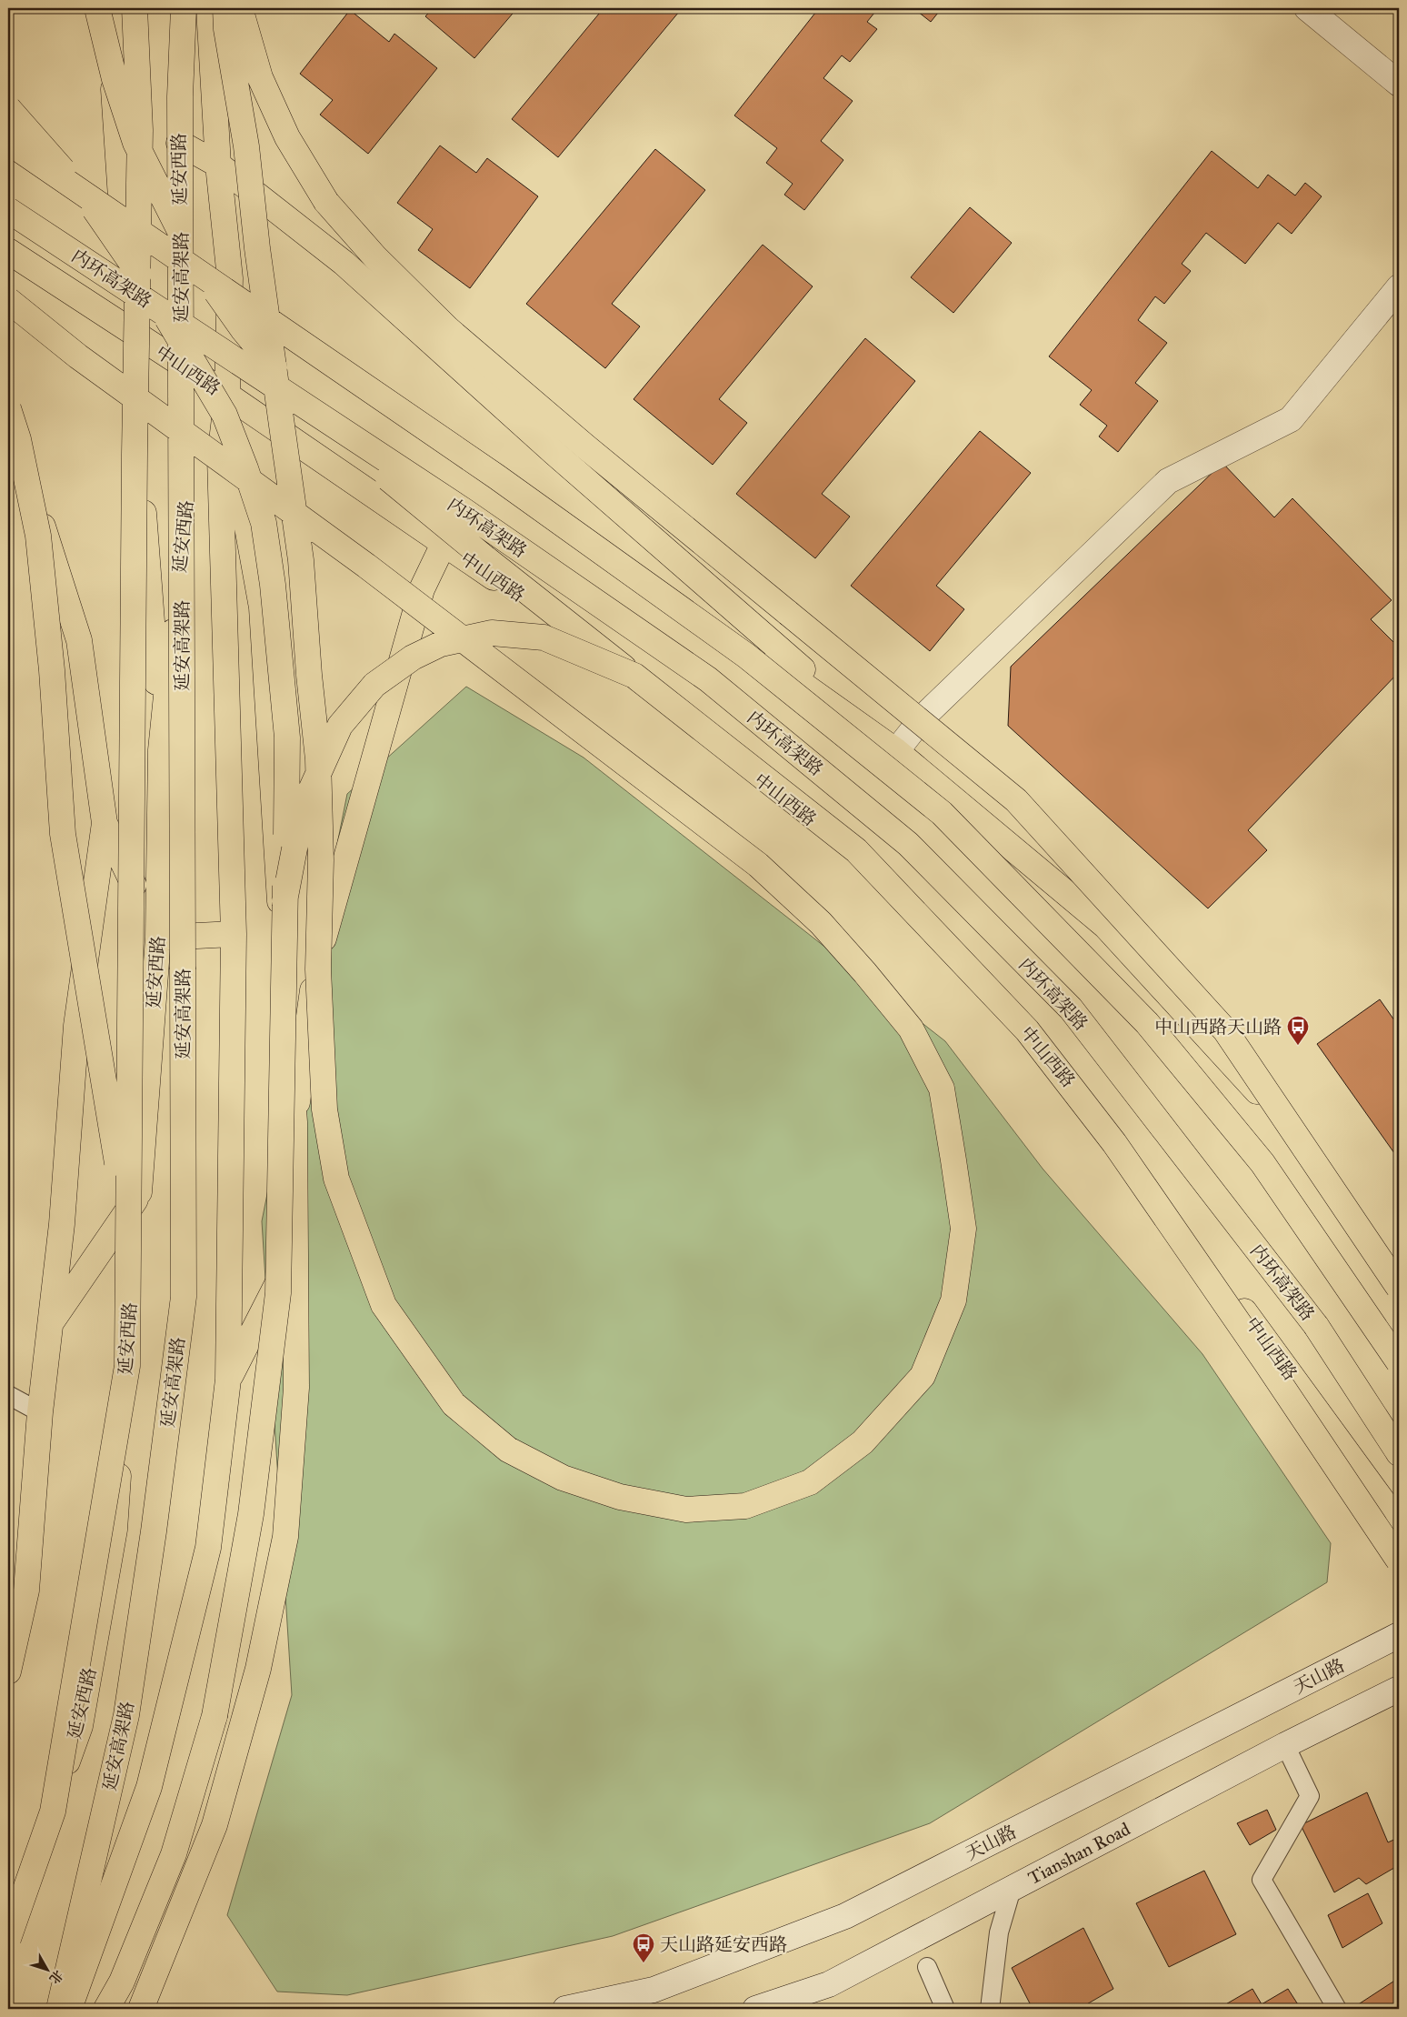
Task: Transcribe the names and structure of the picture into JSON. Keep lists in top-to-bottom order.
{
  "streets": {
    "main road": [
      "延安西路",
      "延安高架路",
      "内环高架路",
      "中山西路",
      "天山路",
      "Tianshan Road"
    ]
  },
  "crossings": [
    ["延安西路", "中山西路"]
  ],
  "places": {
    "bus stop": ["中山西路天山路", "天山路延安西路"]
  },
  "north": "bottom right"
}
